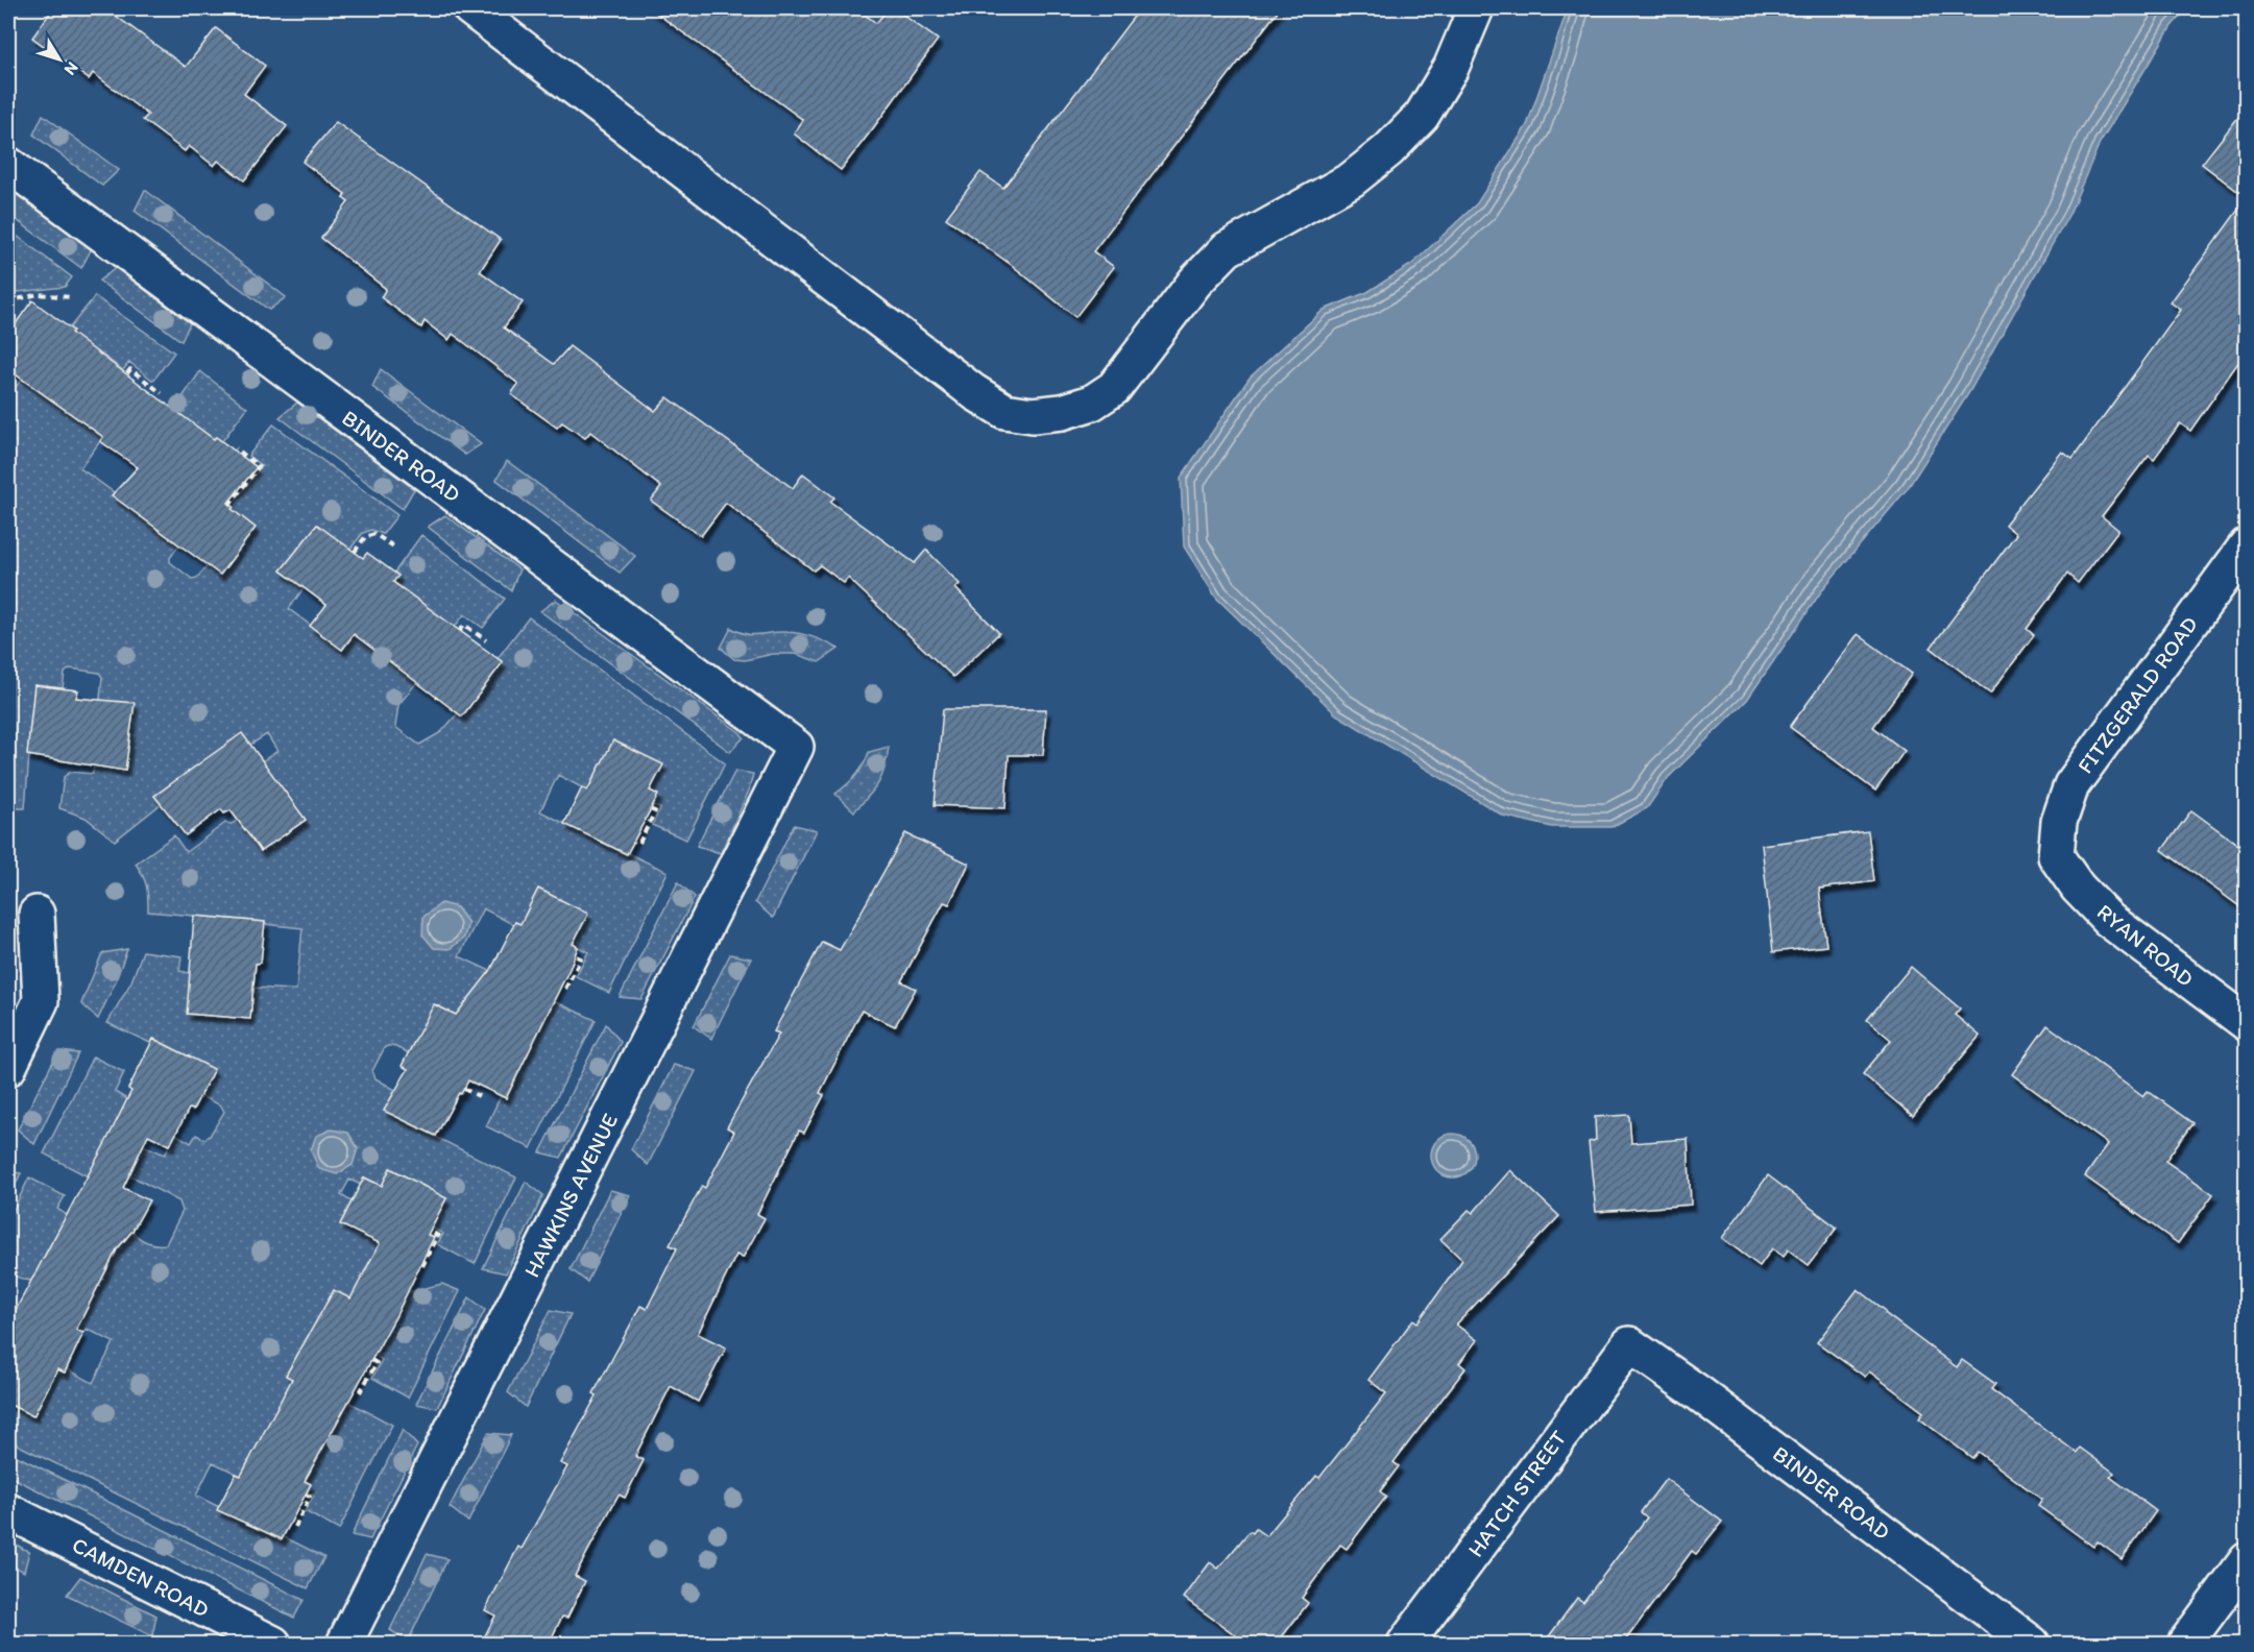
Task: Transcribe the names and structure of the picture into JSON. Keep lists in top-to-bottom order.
{
  "streets": {
    "street": [
      "BINDER ROAD",
      "FITZGERALD ROAD",
      "RYAN ROAD",
      "HAWKINS AVENUE",
      "HATCH STREET",
      "CAMDEN ROAD"
    ]
  },
  "crossings": [
    ["BINDER ROAD", "HAWKINS AVENUE"],
    ["BINDER ROAD", "HATCH STREET"],
    ["FITZGERALD ROAD", "RYAN ROAD"]
  ],
  "north": "bottom right"
}
